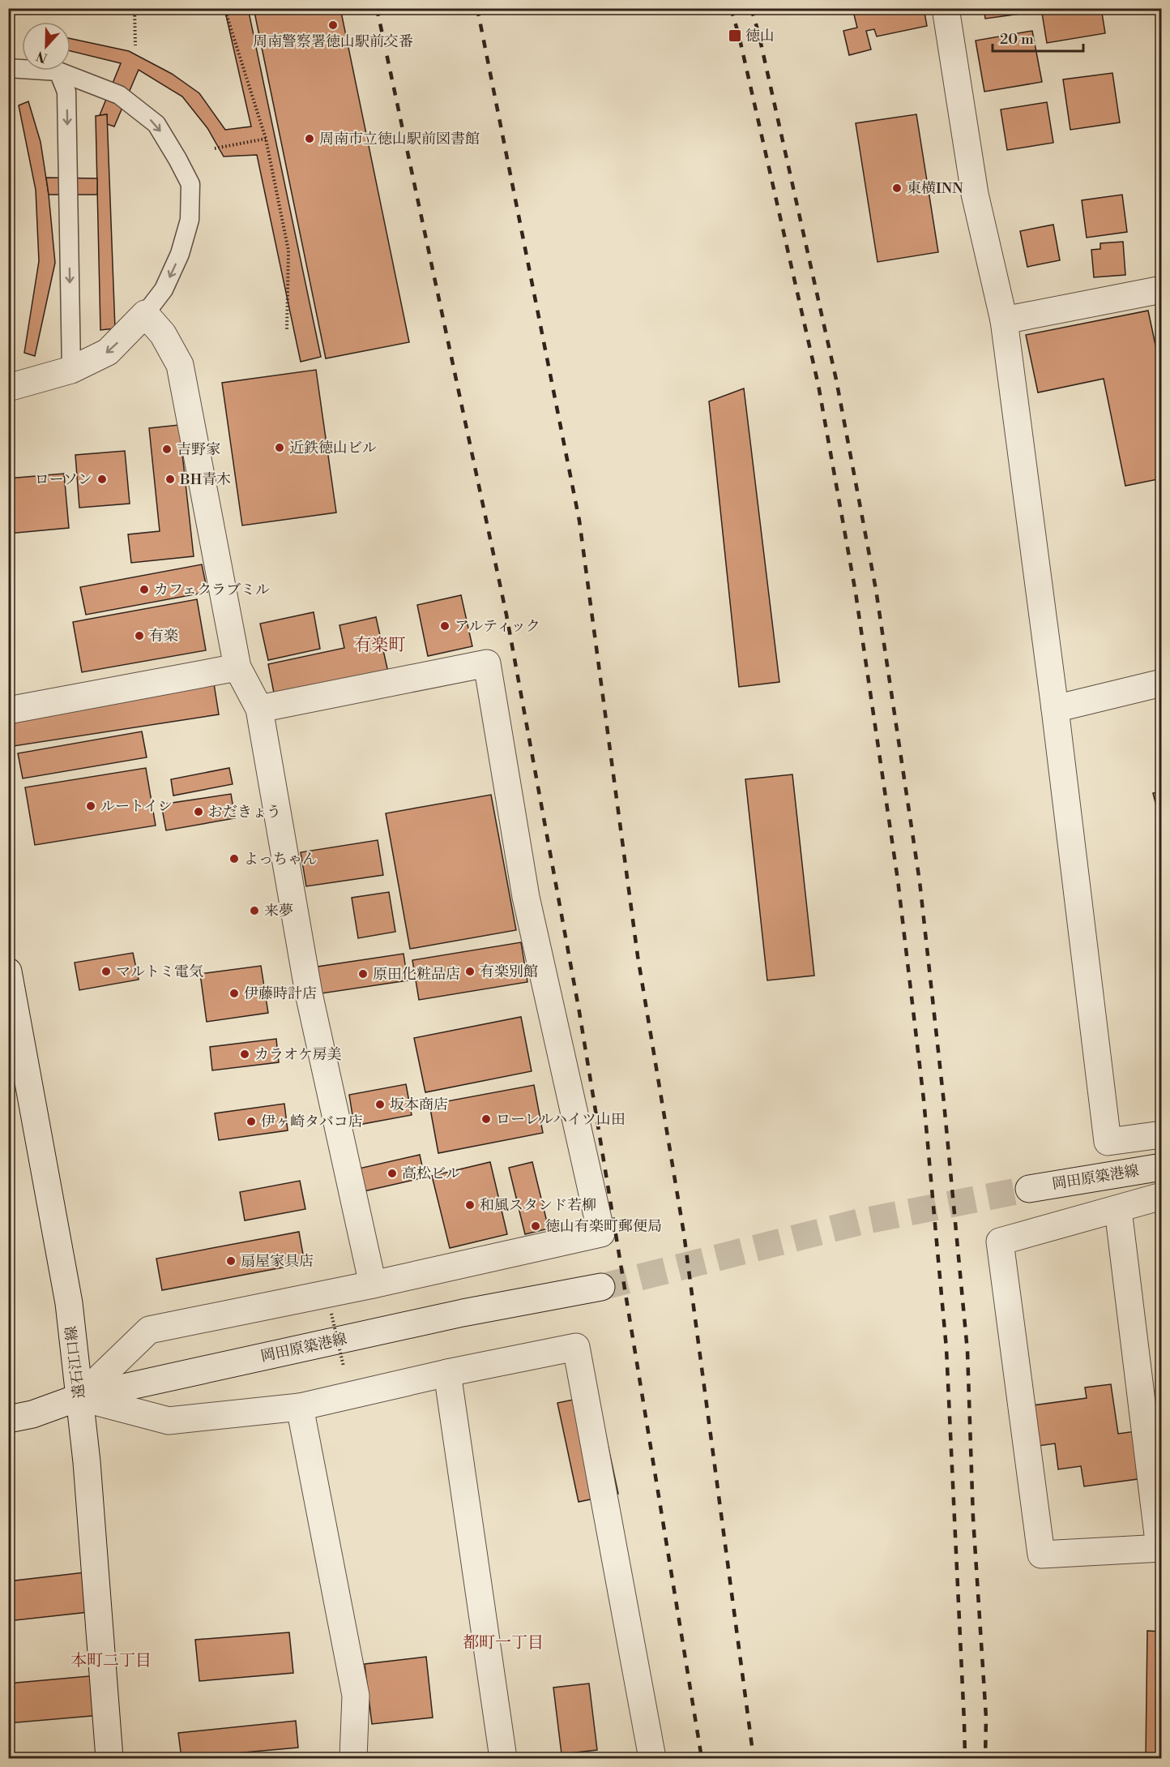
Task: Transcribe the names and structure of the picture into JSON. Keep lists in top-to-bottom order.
{
  "streets": {
    "street": ["岡田原築港線", "遠石江口線"]
  },
  "crossings": [
    ["岡田原築港線", "遠石江口線"]
  ],
  "districts": ["有楽町", "都町一丁目", "本町二丁目"],
  "places": {
    "other": [
      "周南警察署徳山駅前交番",
      "周南市立徳山駅前図書館",
      "東横INN",
      "近鉄徳山ビル",
      "吉野家",
      "ローソン",
      "BH青木",
      "カフェクラブミル",
      "アルティック",
      "有楽",
      "ルートイン",
      "おだきょう",
      "よっちゃん",
      "来夢",
      "マルトミ電気",
      "有楽別館",
      "原田化粧品店",
      "伊藤時計店",
      "カラオケ房美",
      "坂本商店",
      "ローレルハイツ山田",
      "伊ヶ崎タバコ店",
      "高松ビル",
      "和風スタンド若柳",
      "徳山有楽町郵便局",
      "扇屋家具店"
    ],
    "transit": ["徳山"]
  },
  "scale_bar": "20 m",
  "north": "bottom"
}
